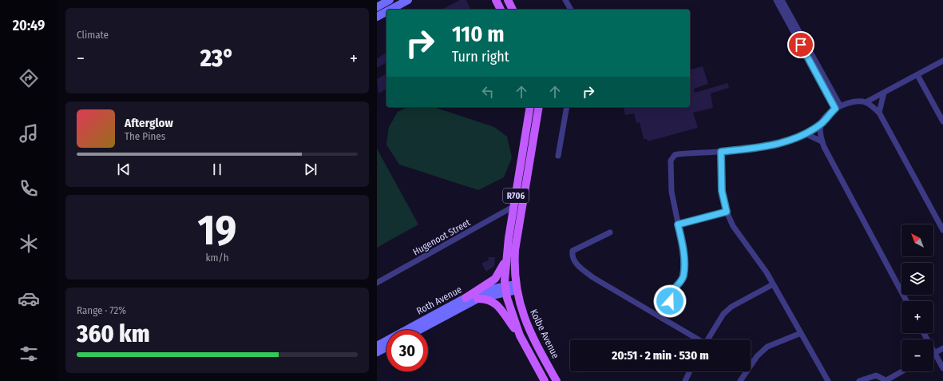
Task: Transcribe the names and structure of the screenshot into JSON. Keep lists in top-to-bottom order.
{
  "streets": {
    "main road": ["R706", "Kolbe Avenue"],
    "street": ["Hugenoot Street", "Roth Avenue"]
  },
  "crossings": [
    ["R706", "Hugenoot Street"],
    ["R706", "Roth Avenue"],
    ["Roth Avenue", "Kolbe Avenue"]
  ],
  "north": "top left",
  "page": {
    "tabs": "20:49",
    "tile": [
      "Climate",
      ["19", "km/h"],
      ["Range · 72%", "360 km"]
    ],
    "turn": ["110 m", "Turn right"],
    "heat": ["−", "23°", "+"],
    "song": ["Afterglow", "The Pines"],
    "map_buttons": ["+", "−"],
    "limit": "30",
    "trip": "20:51 · 2 min · 530 m"
  }
}
